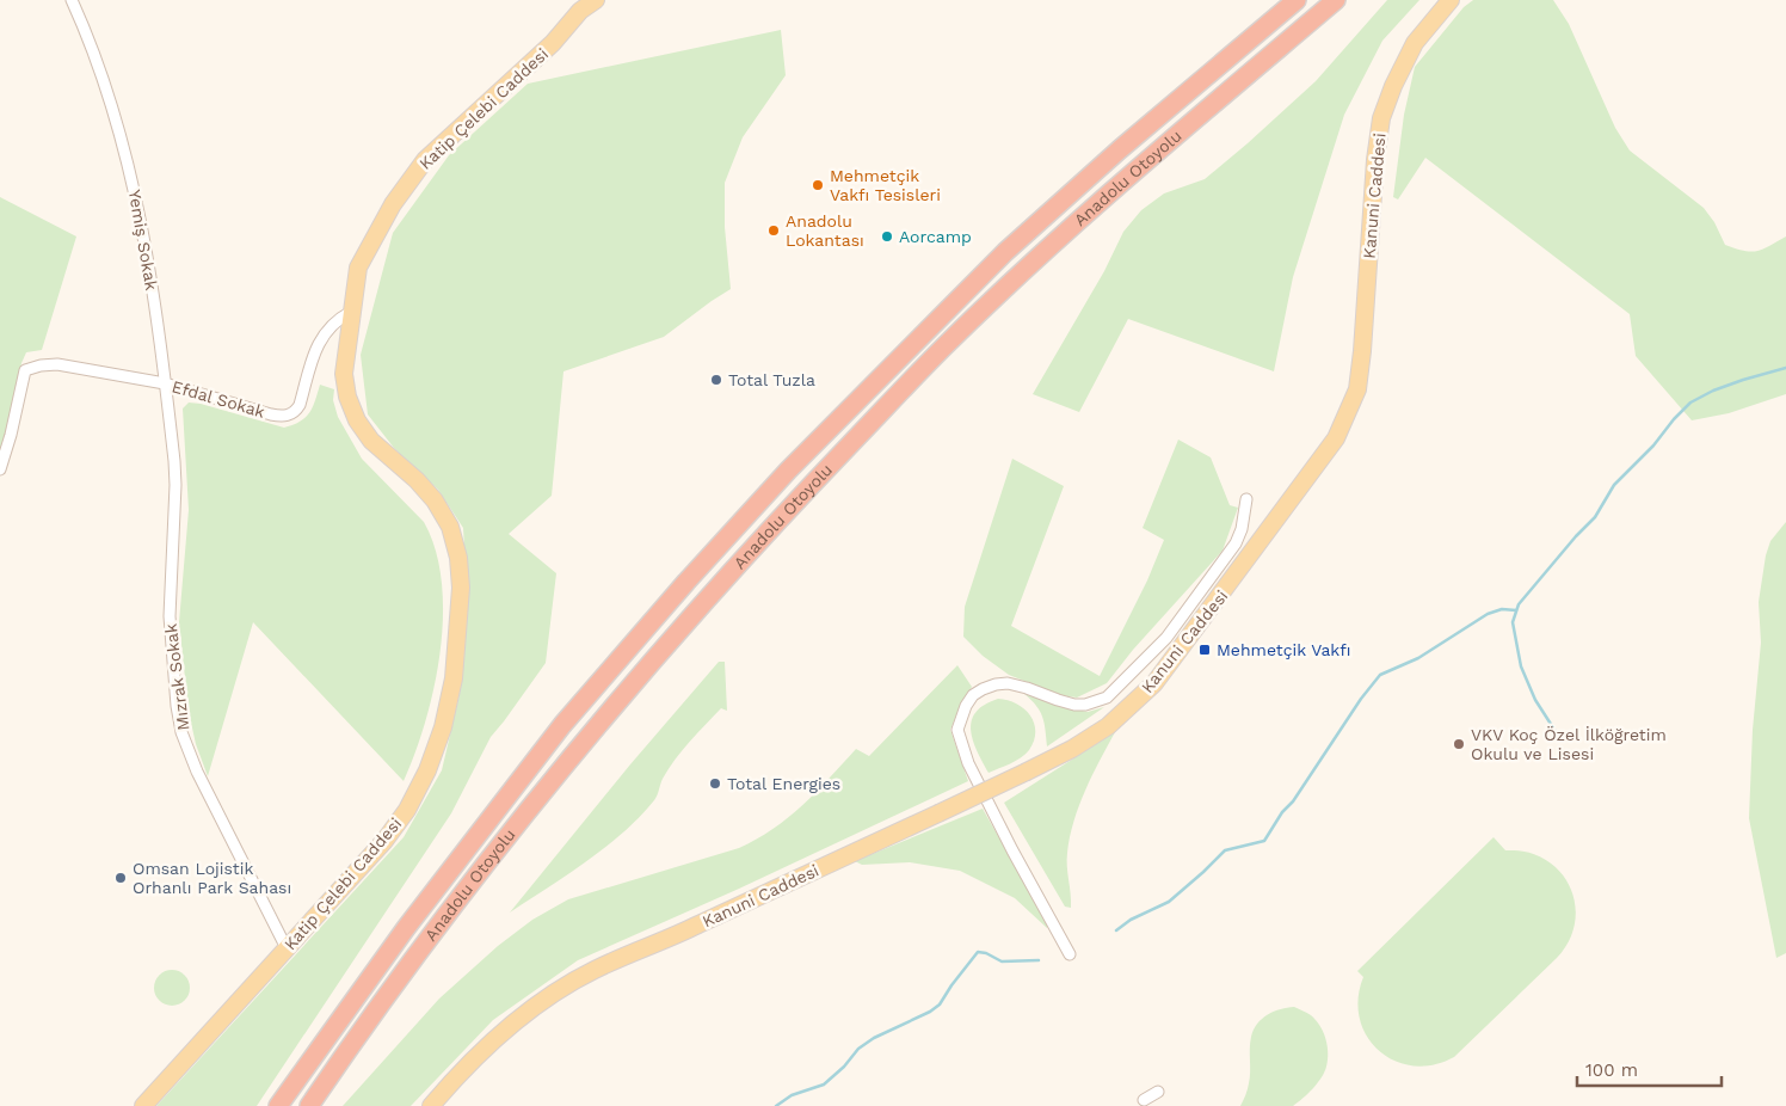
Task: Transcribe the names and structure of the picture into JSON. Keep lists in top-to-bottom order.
{
  "streets": {
    "highway": ["Anadolu Otoyolu"],
    "main road": ["Katip Çelebi Caddesi", "Kanuni Caddesi"],
    "street": ["Yemiş Sokak", "Efdal Sokak", "Mızrak Sokak"]
  },
  "crossings": [
    ["Katip Çelebi Caddesi", "Efdal Sokak"],
    ["Katip Çelebi Caddesi", "Mızrak Sokak"],
    ["Yemiş Sokak", "Efdal Sokak"],
    ["Yemiş Sokak", "Mızrak Sokak"],
    ["Efdal Sokak", "Mızrak Sokak"]
  ],
  "places": {
    "other": [
      "Mehmetçik Vakfı Tesisleri",
      "Anadolu Lokantası",
      "Aorcamp",
      "Total Tuzla",
      "VKV Koç Özel İlköğretim Okulu ve Lisesi",
      "Total Energies",
      "Omsan Lojistik Orhanlı Park Sahası"
    ],
    "transit": ["Mehmetçik Vakfı"]
  },
  "scale_bar": "100 m"
}
